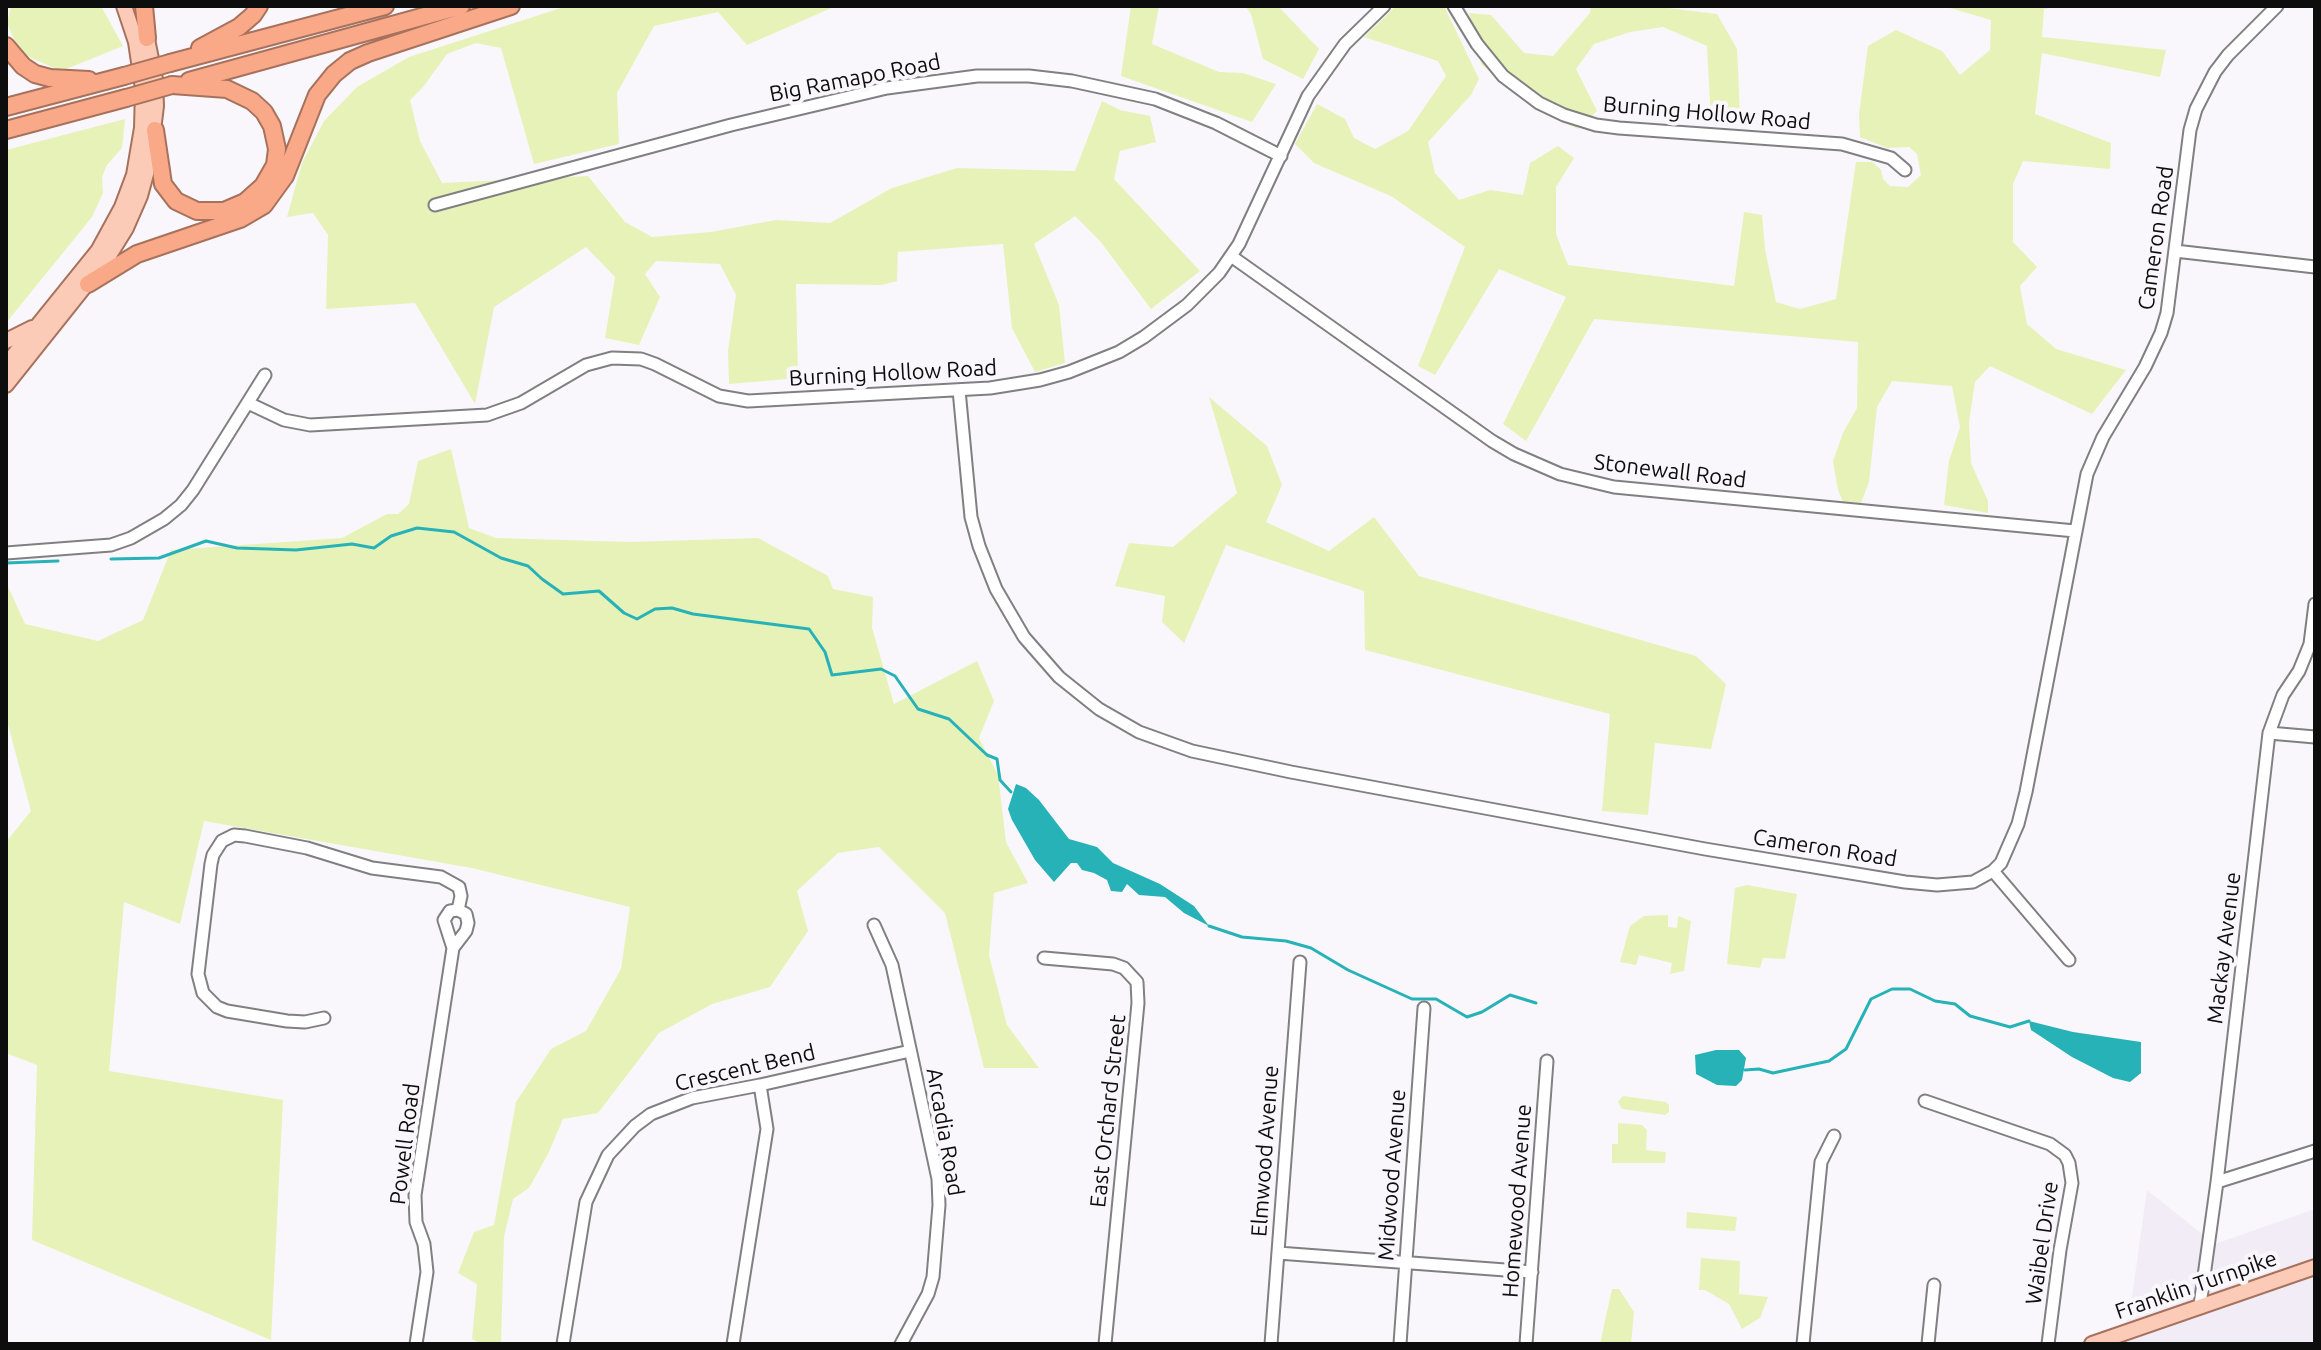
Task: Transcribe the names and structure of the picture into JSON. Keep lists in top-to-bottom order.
{
  "streets": {
    "main road": ["Franklin Turnpike"],
    "street": [
      "Big Ramapo Road",
      "Burning Hollow Road",
      "Cameron Road",
      "Stonewall Road",
      "Mackay Avenue",
      "Crescent Bend",
      "East Orchard Street",
      "Arcadia Road",
      "Powell Road",
      "Elmwood Avenue",
      "Midwood Avenue",
      "Homewood Avenue",
      "Waibel Drive"
    ]
  },
  "crossings": [
    ["Big Ramapo Road", "Burning Hollow Road"],
    ["Burning Hollow Road", "Cameron Road"],
    ["Burning Hollow Road", "Stonewall Road"],
    ["Cameron Road", "Stonewall Road"],
    ["Mackay Avenue", "Franklin Turnpike"],
    ["Crescent Bend", "Arcadia Road"]
  ]
}
